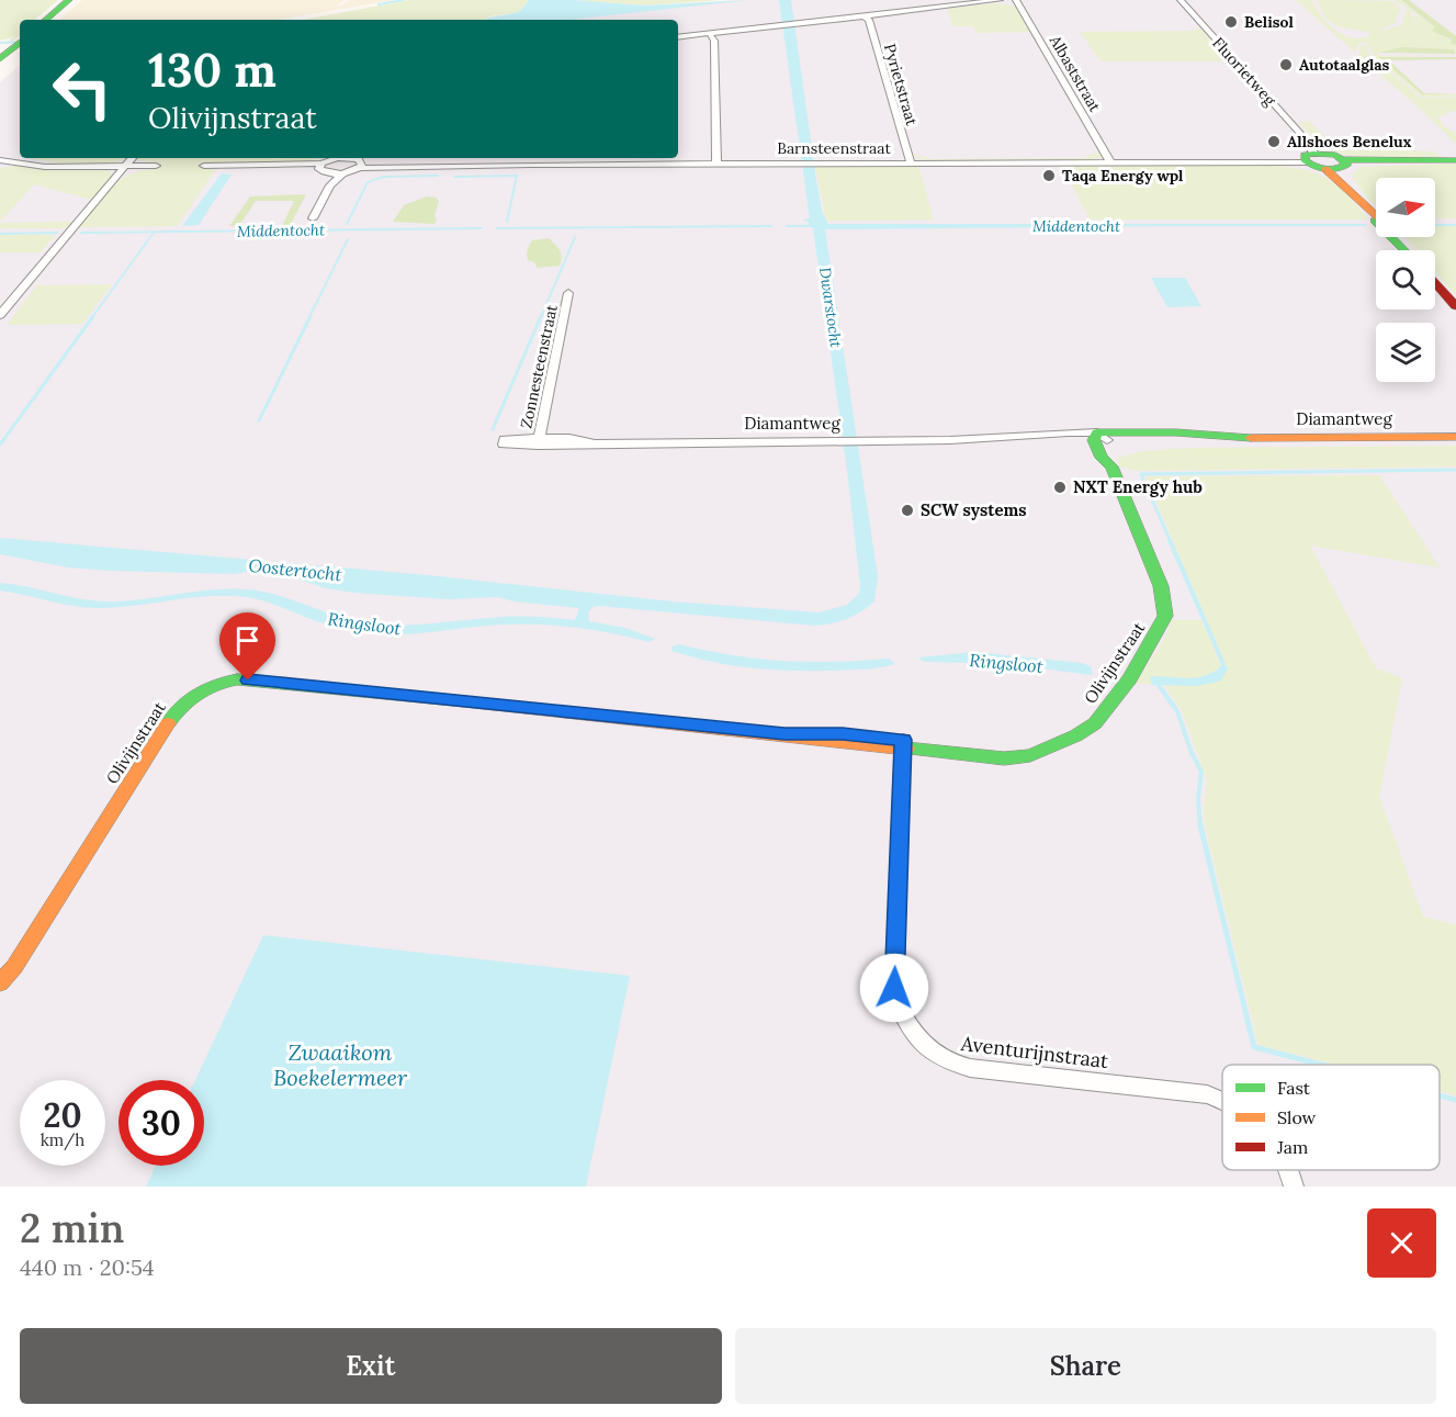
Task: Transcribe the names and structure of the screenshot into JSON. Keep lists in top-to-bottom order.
{
  "streets": {
    "street": [
      "Fluorietweg",
      "Albaststraat",
      "Pyrietstraat",
      "Barnsteenstraat",
      "Zonnesteenstraat",
      "Diamantweg",
      "Olivijnstraat",
      "Aventurijnstraat"
    ]
  },
  "crossings": [
    ["Fluorietweg", "Barnsteenstraat"],
    ["Albaststraat", "Barnsteenstraat"],
    ["Pyrietstraat", "Barnsteenstraat"],
    ["Zonnesteenstraat", "Diamantweg"],
    ["Diamantweg", "Olivijnstraat"],
    ["Olivijnstraat", "Aventurijnstraat"]
  ],
  "water": [
    "Middentocht",
    "Dwarstocht",
    "Oostertocht",
    "Ringsloot",
    "Zwaaikom Boekelermeer"
  ],
  "places": [
    "Belisol",
    "Autotaalglas",
    "Allshoes Benelux",
    "Taqa Energy wpl",
    "NXT Energy hub",
    "SCW systems"
  ],
  "legend": ["Fast", "Slow", "Jam"],
  "north": "right",
  "page": {
    "turn": ["130 m", "Olivijnstraat"],
    "speed": "20 km/h",
    "limit": "30",
    "heading": ["2 min", "440 m · 20:54"],
    "buttons": ["Exit", "Share"]
  }
}
